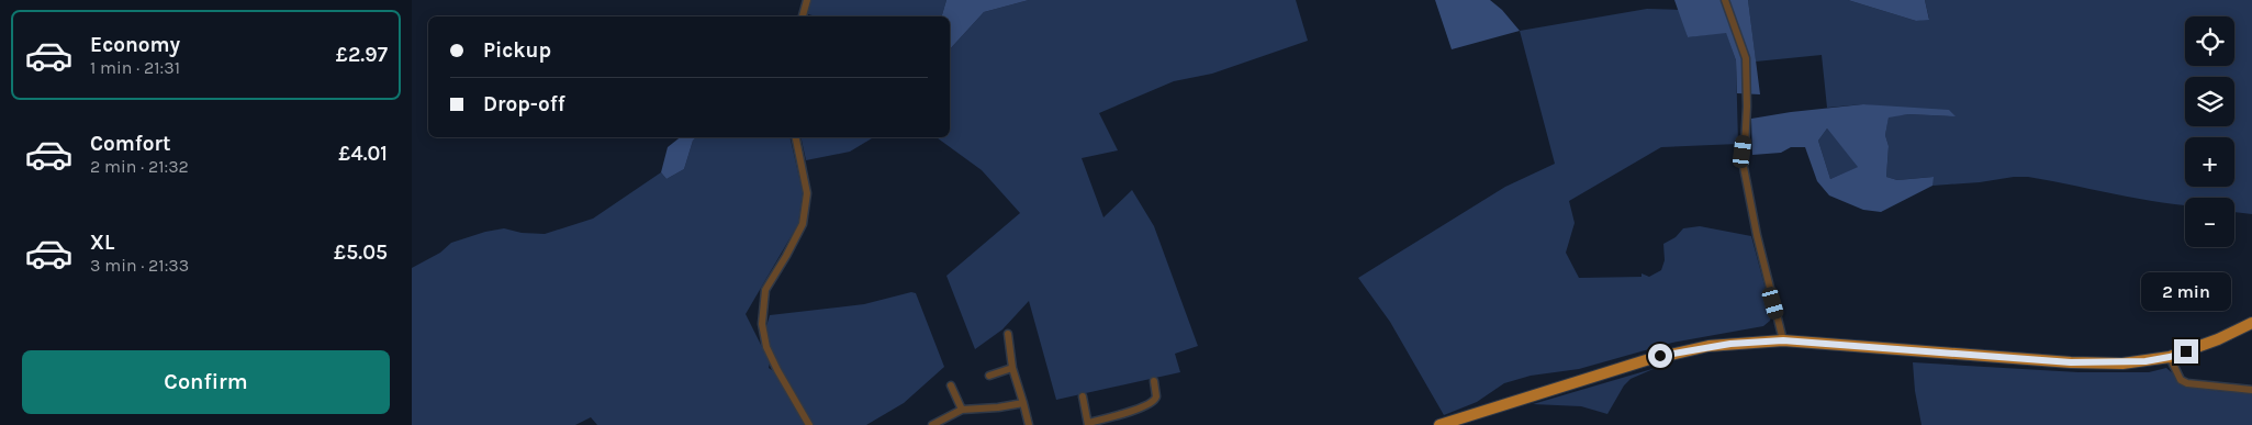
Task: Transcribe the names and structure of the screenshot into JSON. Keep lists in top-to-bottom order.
{
  "page": {
    "list": [
      {
        "name": "Economy",
        "note": "1 min · 21:31",
        "value": "£2.97"
      },
      {
        "name": "Comfort",
        "note": "2 min · 21:32",
        "value": "£4.01"
      },
      {
        "name": "XL",
        "note": "3 min · 21:33",
        "value": "£5.05"
      }
    ],
    "map_buttons": ["+", "−"],
    "banner": ["Pickup", "Drop-off"],
    "bubble": "2 min",
    "buttons": "Confirm"
  }
}
